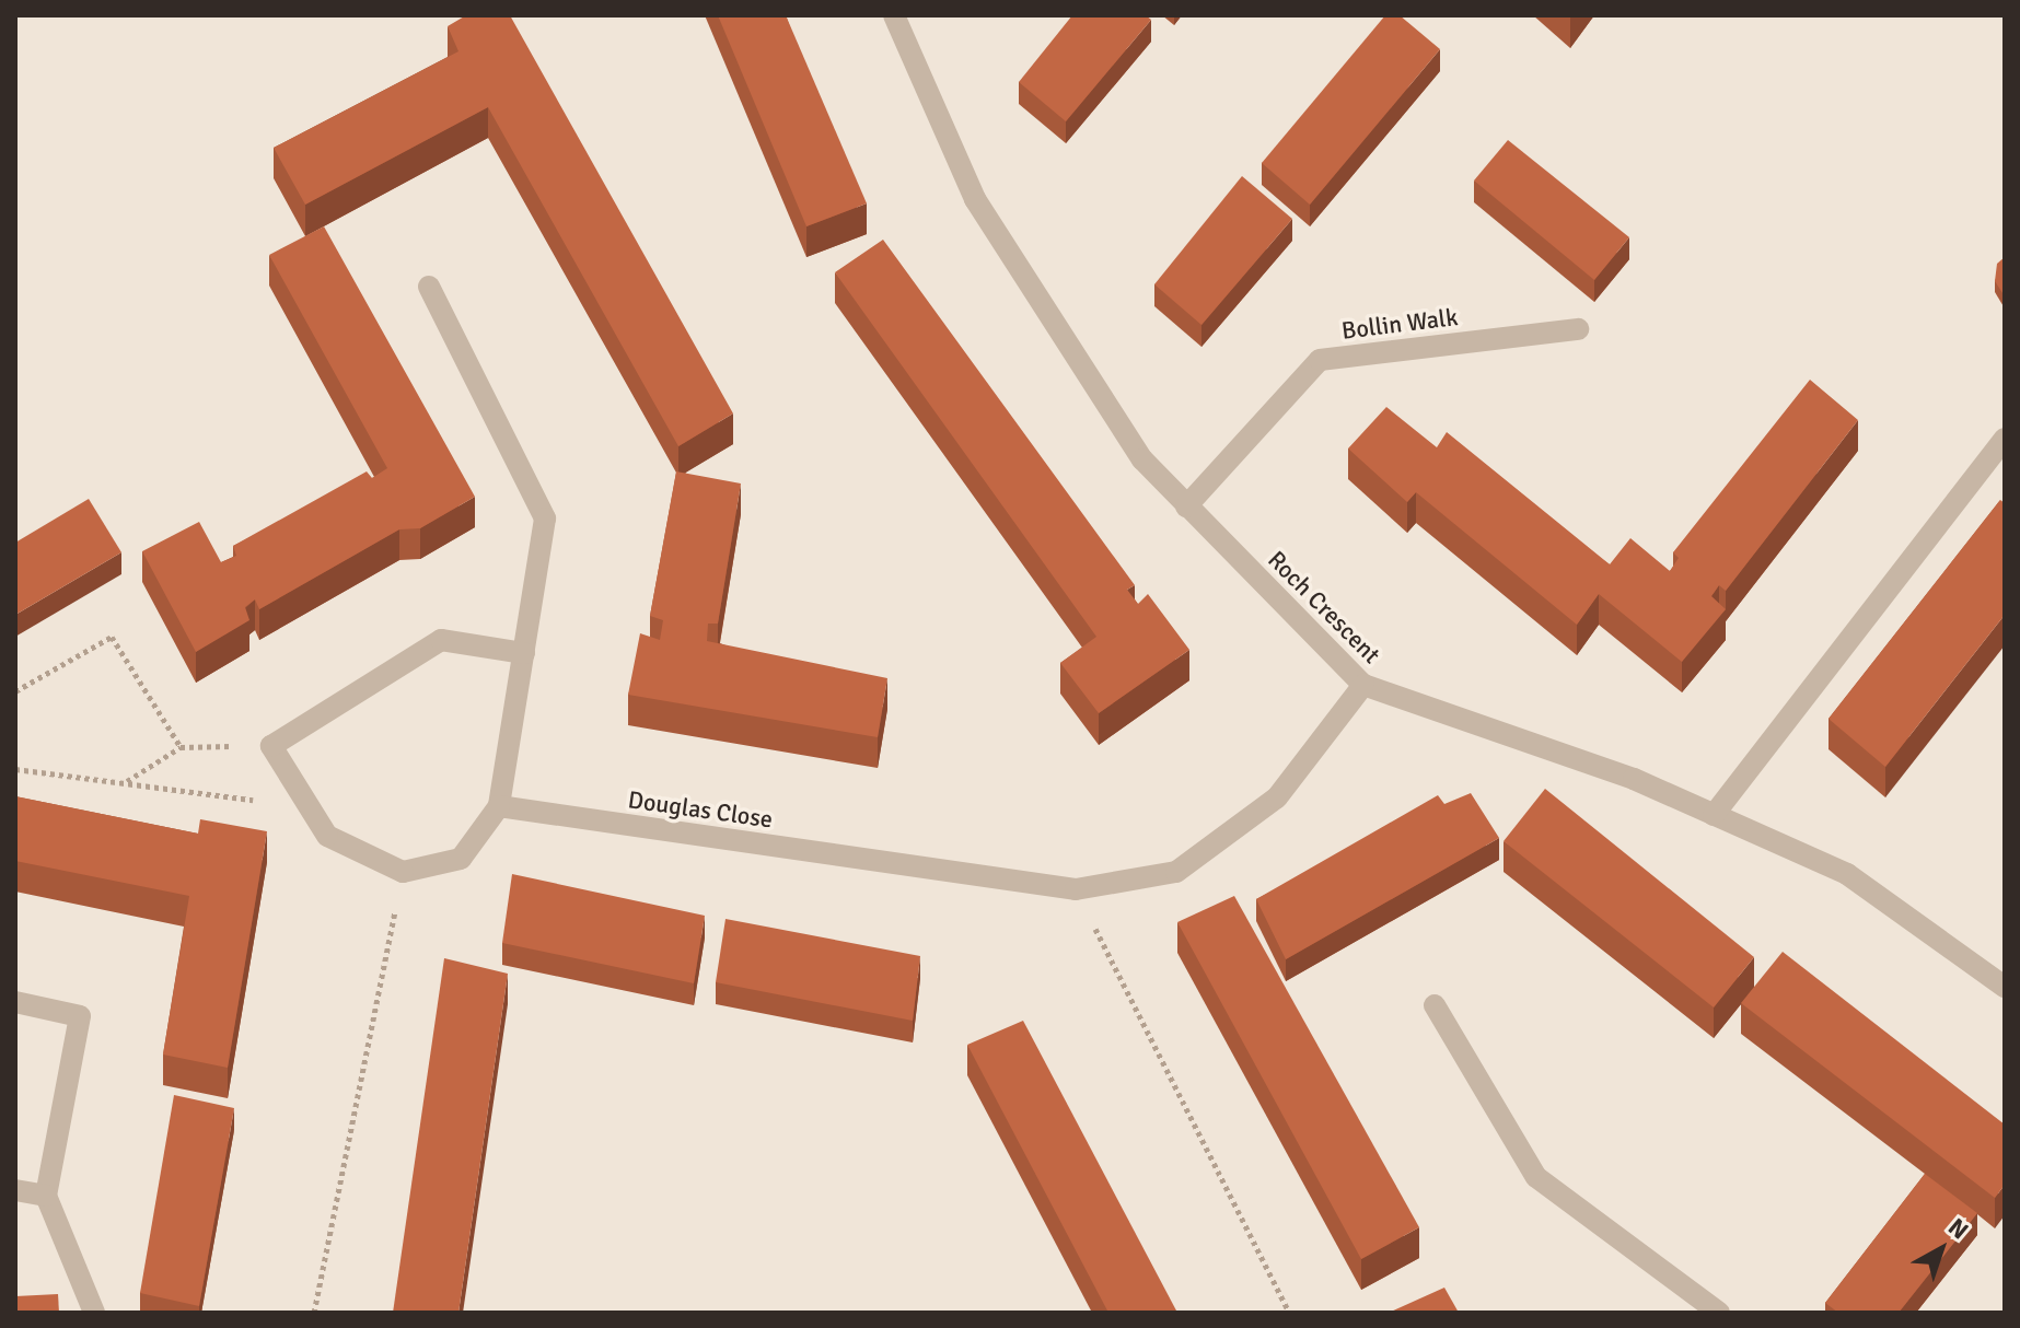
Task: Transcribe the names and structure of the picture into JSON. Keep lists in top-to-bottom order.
{
  "streets": {
    "street": ["Bollin Walk", "Roch Crescent", "Douglas Close"]
  },
  "crossings": [
    ["Bollin Walk", "Roch Crescent"],
    ["Roch Crescent", "Douglas Close"]
  ],
  "north": "top right"
}
